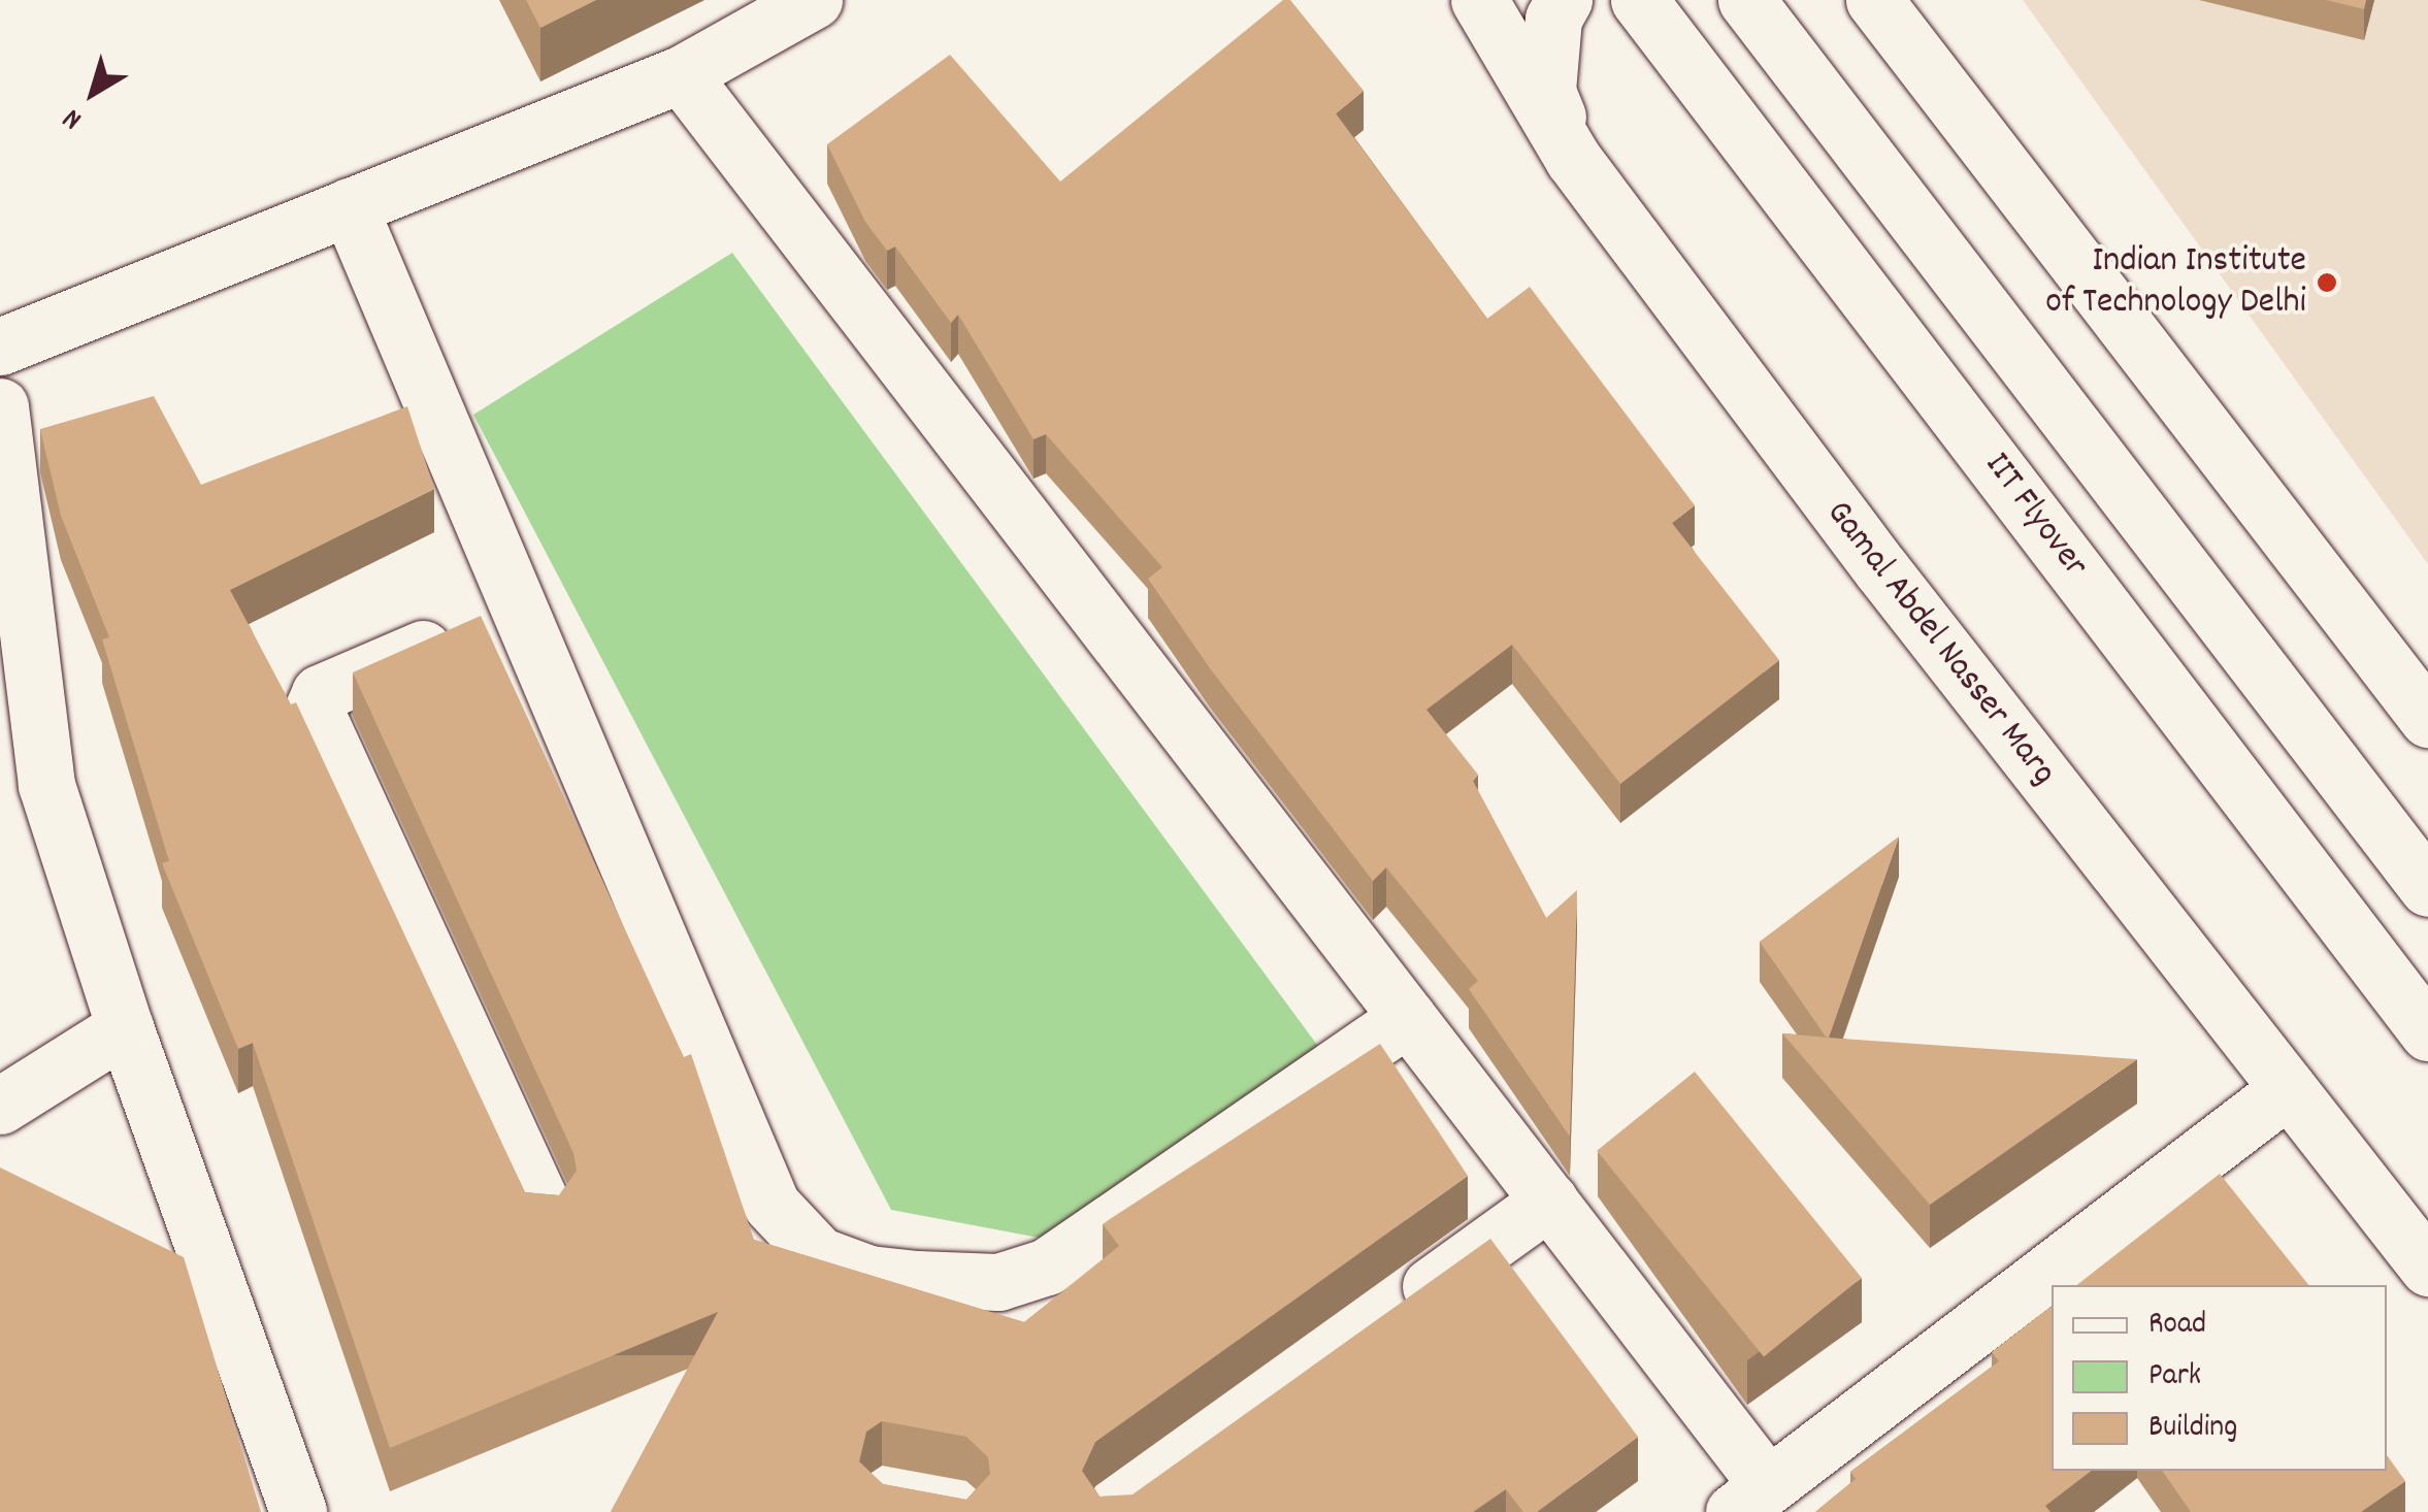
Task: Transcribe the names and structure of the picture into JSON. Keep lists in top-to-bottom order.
{
  "streets": {
    "street": ["IIT Flyover", "Gamal Abdel Nasser Marg"]
  },
  "places": ["Indian Institute of Technology Delhi"],
  "legend": ["Road", "Park", "Building"],
  "north": "bottom left"
}
